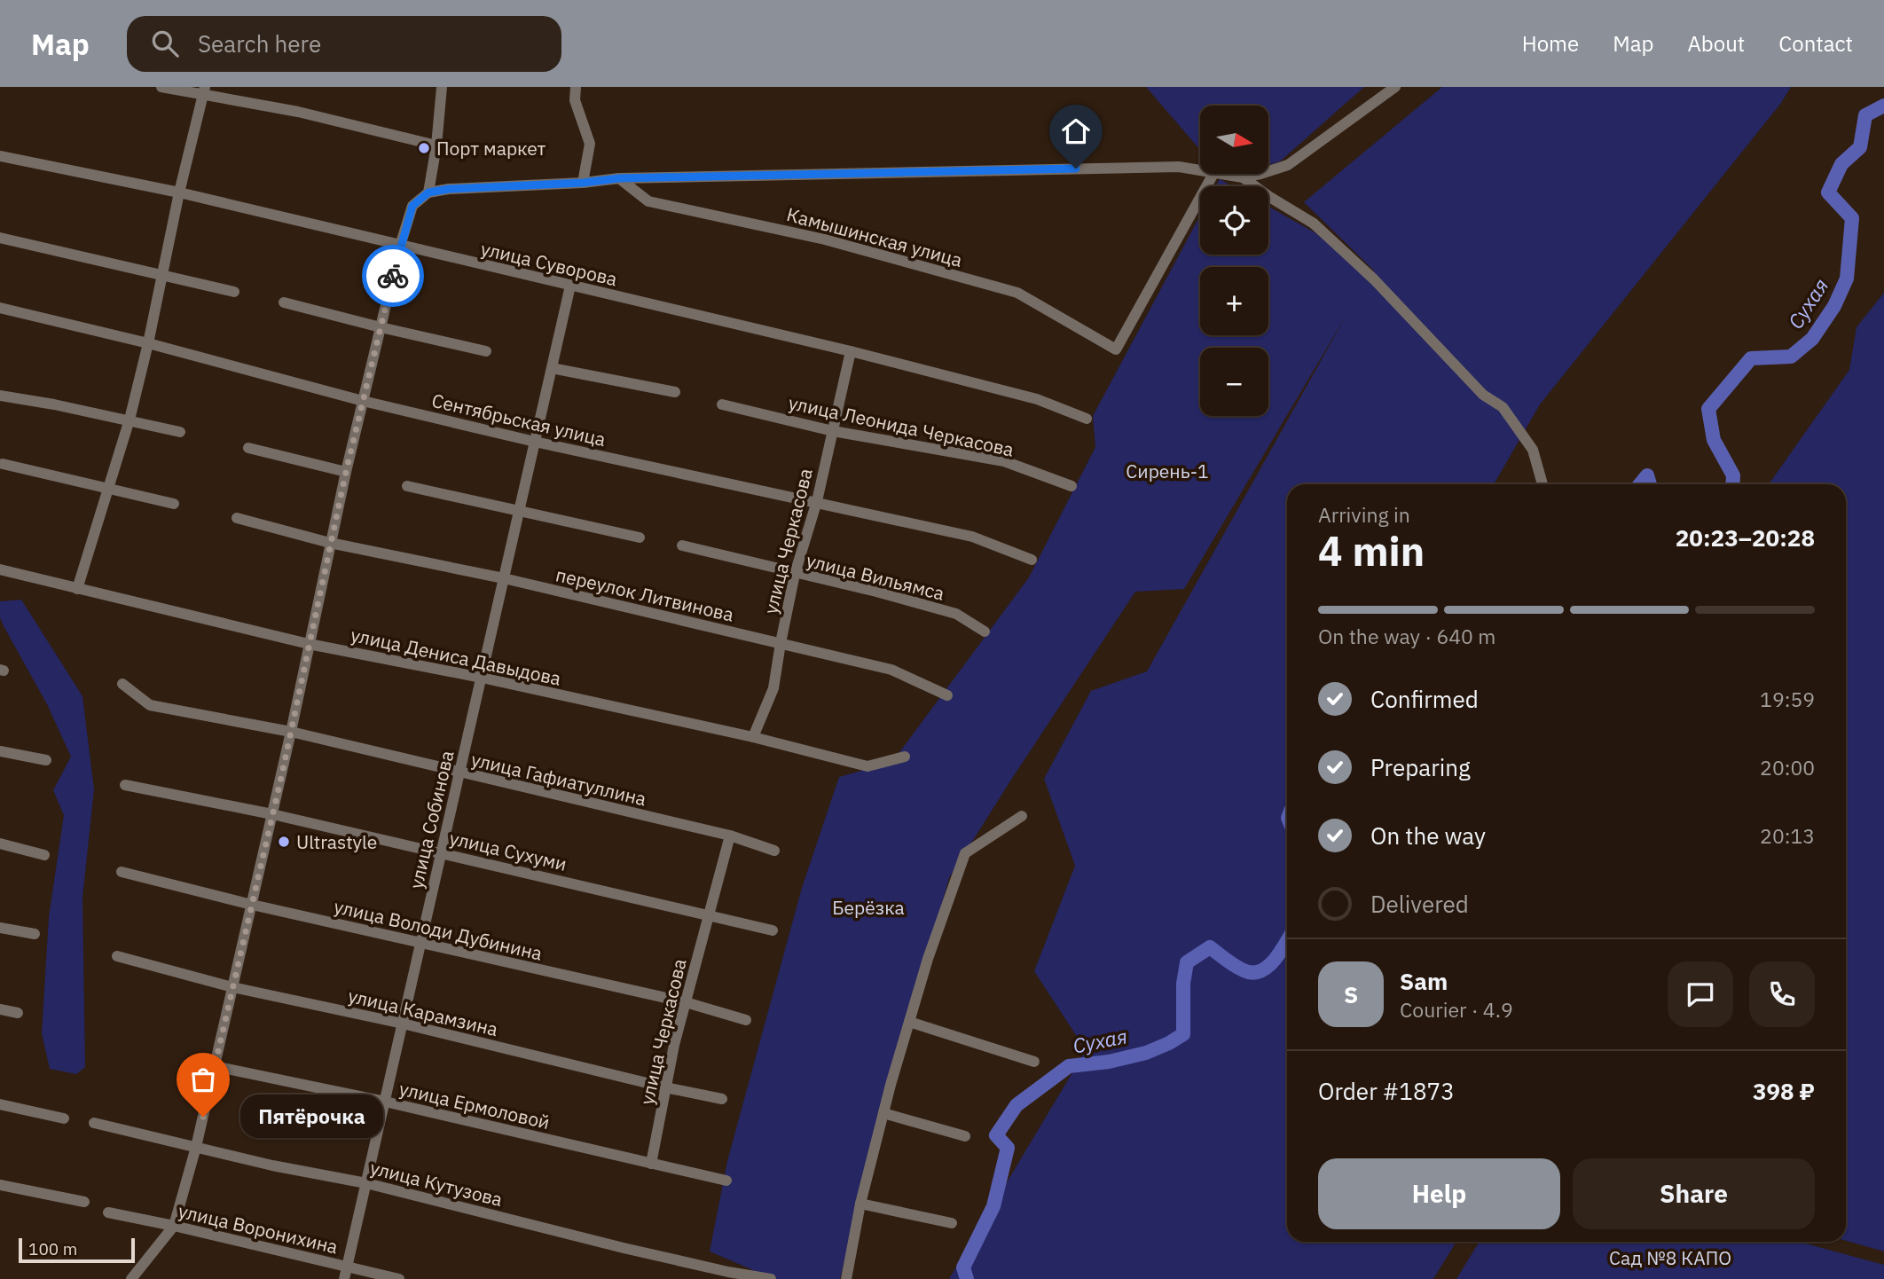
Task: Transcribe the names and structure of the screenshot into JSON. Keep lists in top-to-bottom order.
{
  "streets": {
    "street": [
      "Камышинская улица",
      "улица Суворова",
      "Сентябрьская улица",
      "улица Леонида Черкасова",
      "улица Черкасова",
      "улица Вильямса",
      "переулок Литвинова",
      "улица Дениса Давыдова",
      "улица Гафиатуллина",
      "улица Собинова",
      "улица Сухуми",
      "улица Володи Дубинина",
      "улица Карамзина",
      "улица Ермоловой",
      "улица Кутузова",
      "улица Воронихина"
    ]
  },
  "crossings": [
    ["улица Суворова", "улица Черкасова"],
    ["улица Суворова", "улица Собинова"],
    ["Сентябрьская улица", "улица Черкасова"],
    ["Сентябрьская улица", "улица Собинова"],
    ["улица Леонида Черкасова", "улица Черкасова"],
    ["улица Черкасова", "улица Вильямса"],
    ["улица Черкасова", "переулок Литвинова"],
    ["улица Черкасова", "улица Дениса Давыдова"],
    ["улица Черкасова", "улица Гафиатуллина"],
    ["улица Черкасова", "улица Сухуми"],
    ["улица Черкасова", "улица Володи Дубинина"],
    ["улица Черкасова", "улица Карамзина"],
    ["улица Черкасова", "улица Ермоловой"],
    ["переулок Литвинова", "улица Собинова"],
    ["улица Дениса Давыдова", "улица Собинова"],
    ["улица Гафиатуллина", "улица Собинова"],
    ["улица Собинова", "улица Сухуми"],
    ["улица Собинова", "улица Володи Дубинина"],
    ["улица Собинова", "улица Карамзина"],
    ["улица Собинова", "улица Ермоловой"],
    ["улица Собинова", "улица Кутузова"],
    ["улица Собинова", "улица Воронихина"]
  ],
  "water": ["Сухая"],
  "parks": ["Сирень-1", "Берёзка", "Сад №8 КАПО"],
  "places": ["Порт маркет", "Ultrastyle", "Пятёрочка"],
  "scale_bar": "100 m",
  "north": "right",
  "page": {
    "header": "Map",
    "search": "Search here",
    "nav": [
      "Home",
      "Map",
      "About",
      "Contact"
    ],
    "map_buttons": ["+", "−"],
    "heading": ["4 min", "Arriving in", "20:23–20:28"],
    "panel": [
      "Sam",
      "Courier · 4.9",
      "Order #1873",
      "398 ₽"
    ],
    "bar": "On the way · 640 m",
    "list": [
      ["Confirmed", "19:59"],
      ["Preparing", "20:00"],
      ["On the way", "20:13"],
      "Delivered"
    ],
    "round": "S",
    "bubble": "Пятёрочка",
    "buttons": ["Help", "Share"],
    "scale": "100 m"
  }
}
